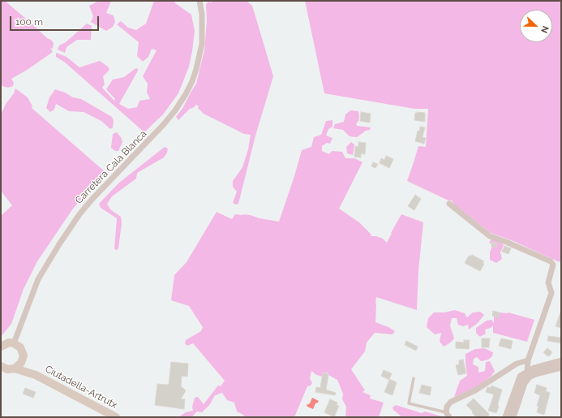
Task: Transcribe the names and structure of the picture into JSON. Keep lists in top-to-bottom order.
{
  "streets": {
    "main road": ["Ciutadella-Artrutx"],
    "street": ["Carretera Cala Blanca"]
  },
  "scale_bar": "100 m",
  "north": "right"
}
